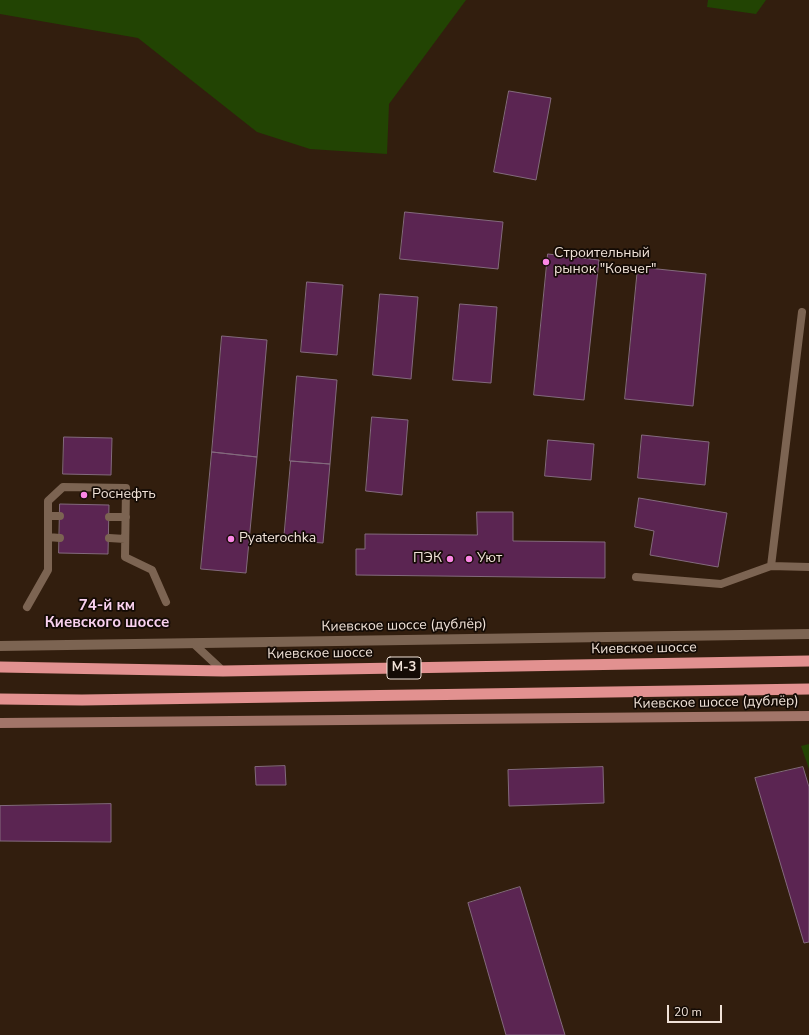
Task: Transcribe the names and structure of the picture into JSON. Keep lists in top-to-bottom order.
{
  "streets": {
    "highway": ["Киевское шоссе", "М-3"],
    "main road": ["Киевское шоссе (дублёр)"]
  },
  "districts": ["74-й км Киевского шоссе"],
  "places": [
    "Строительный рынок \"Ковчег\"",
    "Роснефть",
    "Pyaterochka",
    "ПЭК",
    "Уют"
  ],
  "scale_bar": "20 m"
}
